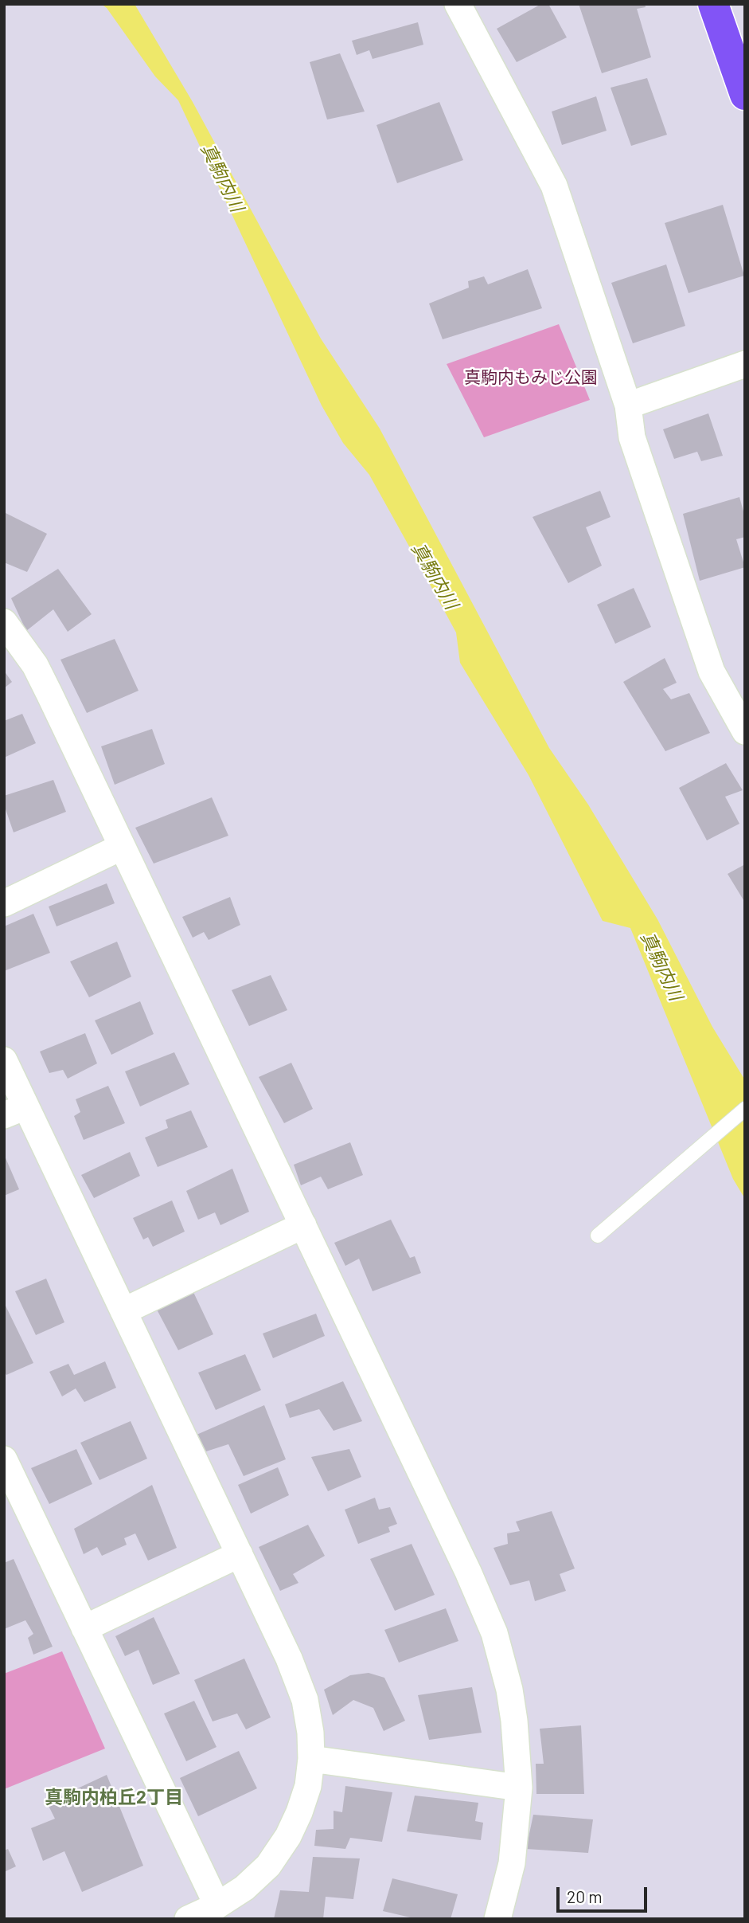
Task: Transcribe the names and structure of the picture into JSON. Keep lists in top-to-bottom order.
{
  "districts": ["真駒内柏丘2丁目"],
  "water": ["真駒内川"],
  "parks": ["真駒内もみじ公園"],
  "scale_bar": "20 m"
}
